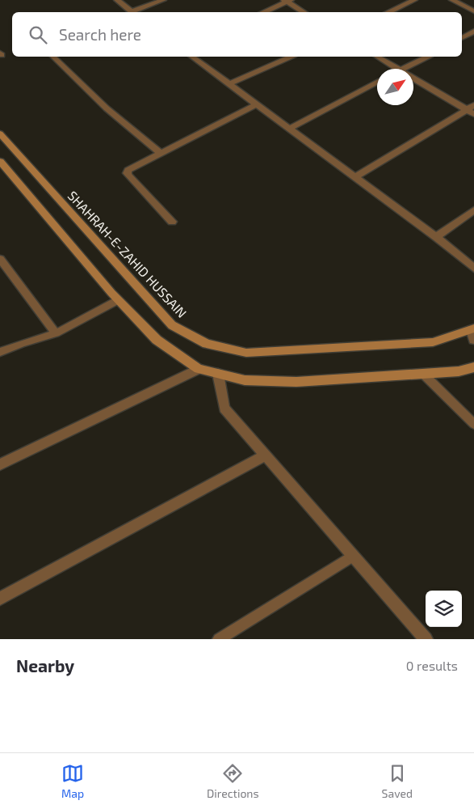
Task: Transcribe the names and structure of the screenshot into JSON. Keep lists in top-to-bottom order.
{
  "streets": {
    "main road": ["SHAHRAH-E-ZAHID HUSSAIN"]
  },
  "north": "top right",
  "page": {
    "search": "Search here",
    "heading": ["Nearby", "0 results"],
    "nav": ["Map", "Directions", "Saved"]
  }
}
